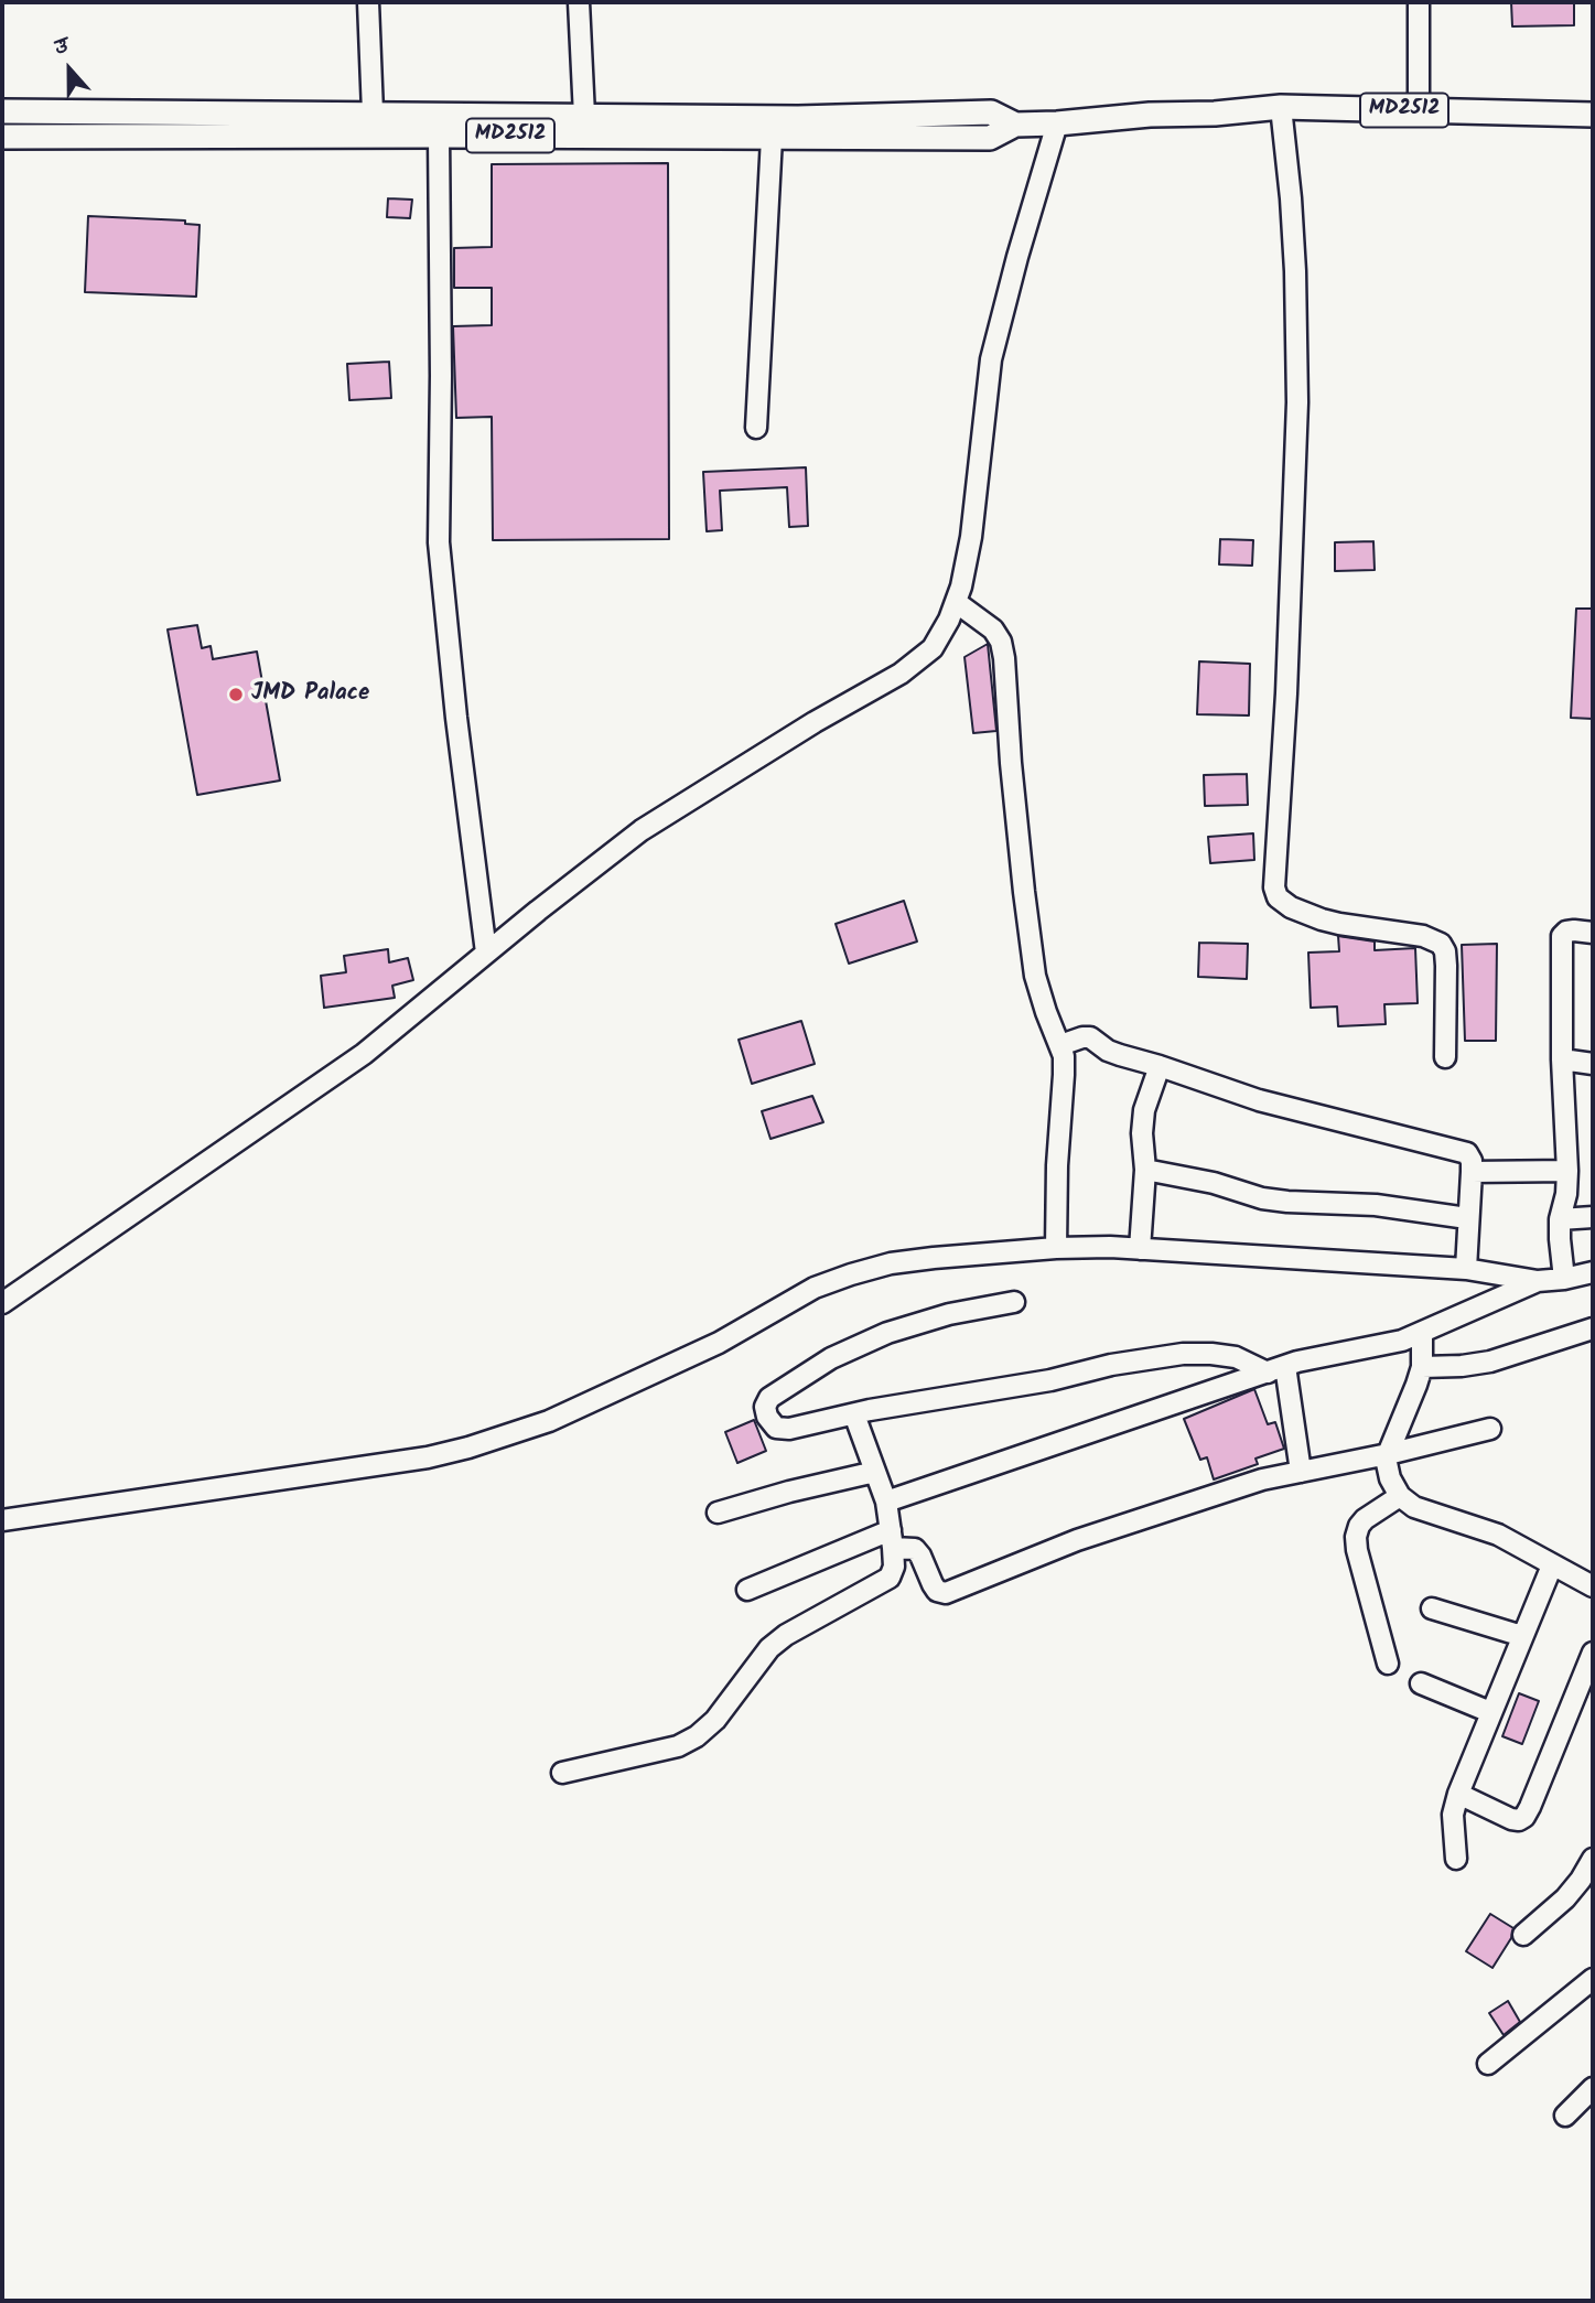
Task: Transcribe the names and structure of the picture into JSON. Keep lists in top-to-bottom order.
{
  "streets": {
    "main road": ["MD2512"]
  },
  "places": ["JMD Palace"],
  "north": "top"
}
